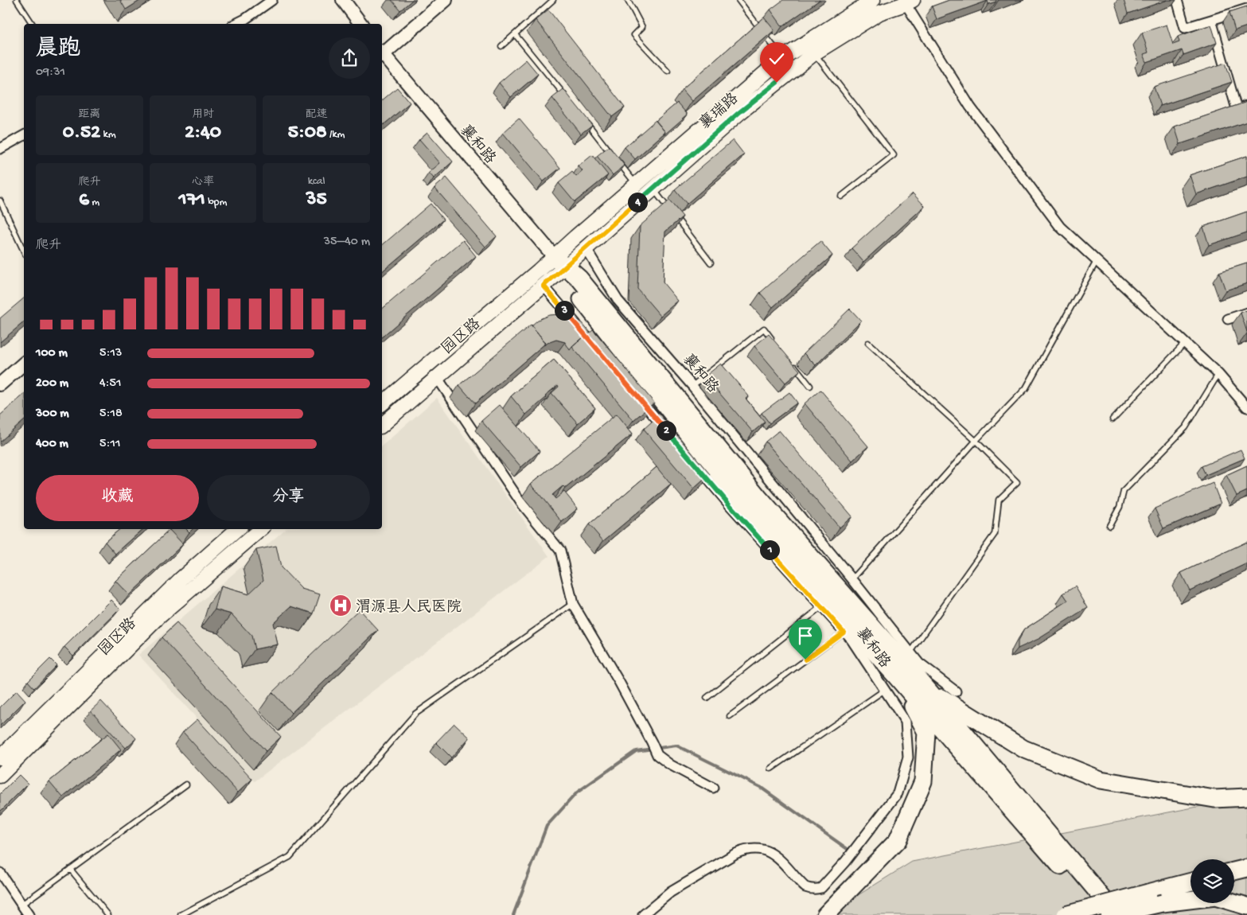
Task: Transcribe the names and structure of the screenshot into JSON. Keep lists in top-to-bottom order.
{
  "streets": {
    "main road": ["襄瑞路", "襄和路", "园区路"]
  },
  "crossings": [
    ["襄瑞路", "襄和路"],
    ["襄瑞路", "园区路"],
    ["襄和路", "园区路"]
  ],
  "places": {
    "hospital": ["渭源县人民医院"]
  },
  "page": {
    "heading": ["晨跑", "09:31"],
    "stats": [
      ["距离", "0.52 km"],
      ["用时", "2:40"],
      ["配速", "5:08 /km"],
      ["爬升", "6 m"],
      ["心率", "171 bpm"],
      ["kcal", "35"]
    ],
    "pins": [
      "4",
      "3",
      "2",
      "1"
    ],
    "chart": ["爬升", "35–40 m"],
    "list": [
      {
        "name": "100 m",
        "note": "5:13"
      },
      {
        "name": "200 m",
        "note": "4:51"
      },
      {
        "name": "300 m",
        "note": "5:18"
      },
      {
        "name": "400 m",
        "note": "5:11"
      }
    ],
    "buttons": ["收藏", "分享"]
  }
}
